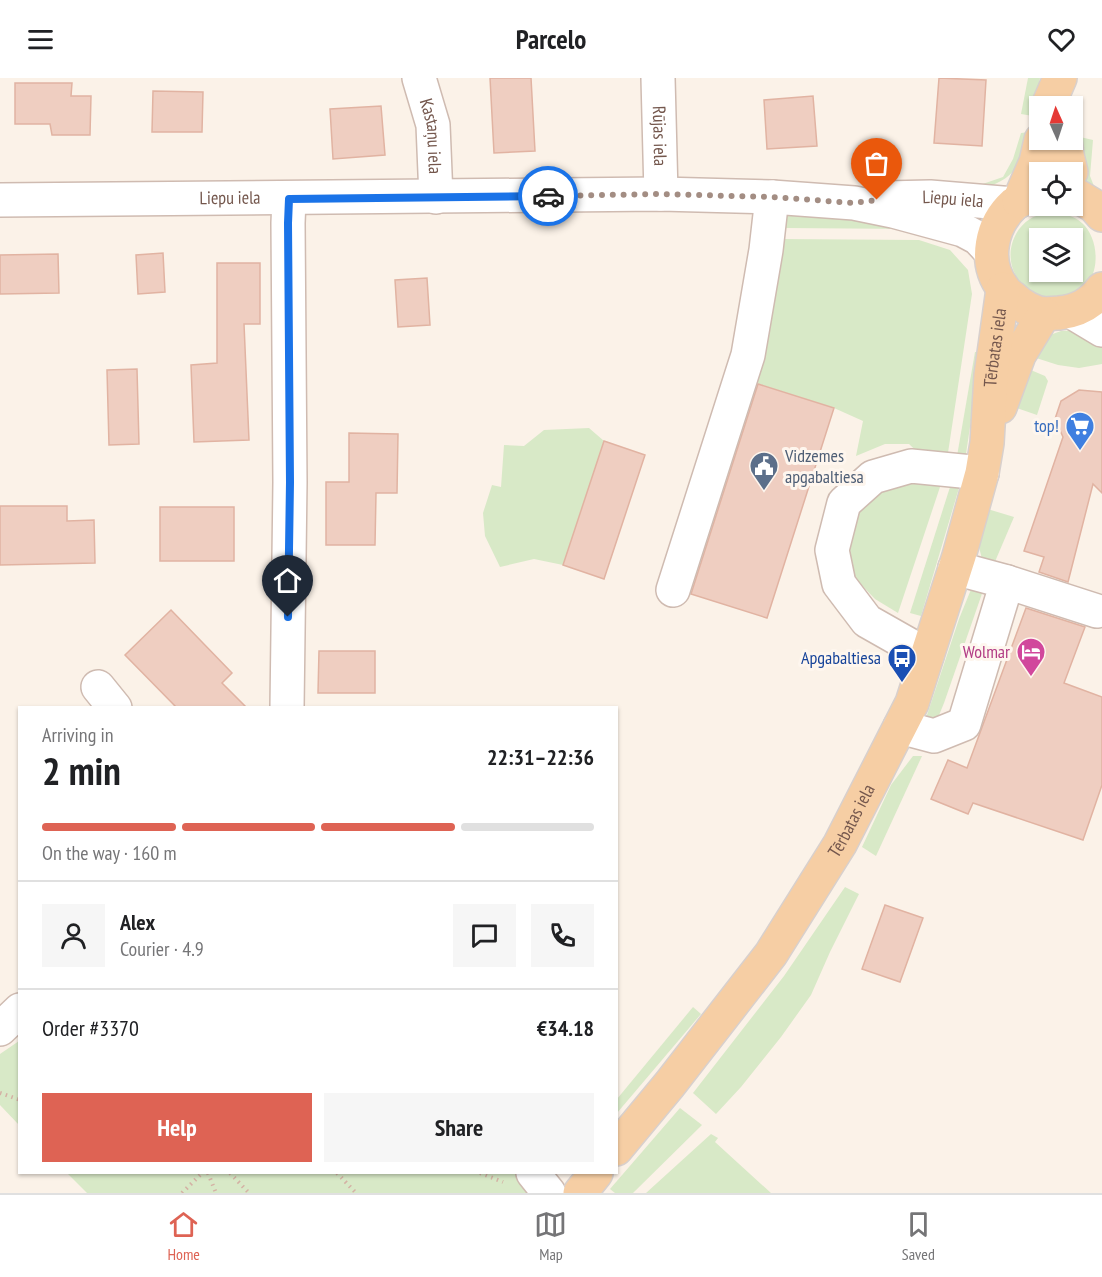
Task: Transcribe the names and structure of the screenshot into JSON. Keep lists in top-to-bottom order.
{
  "streets": {
    "main road": ["Tērbatas iela"],
    "street": ["Rūjas iela", "Kastaņu iela", "Liepu iela"]
  },
  "crossings": [
    ["Rūjas iela", "Liepu iela"],
    ["Kastaņu iela", "Liepu iela"],
    ["Liepu iela", "Tērbatas iela"]
  ],
  "places": {
    "supermarket": ["top!"],
    "public building": ["Vidzemes apgabaltiesa"],
    "hotel": ["Wolmar"],
    "bus stop": ["Apgabaltiesa"]
  },
  "north": "top",
  "page": {
    "header": "Parcelo",
    "heading": ["2 min", "Arriving in", "22:31–22:36"],
    "panel": [
      "Alex",
      "Courier · 4.9",
      "Order #3370",
      "€34.18"
    ],
    "bar": "On the way · 160 m",
    "buttons": ["Help", "Share"],
    "tabs": ["Home", "Map", "Saved"]
  }
}
